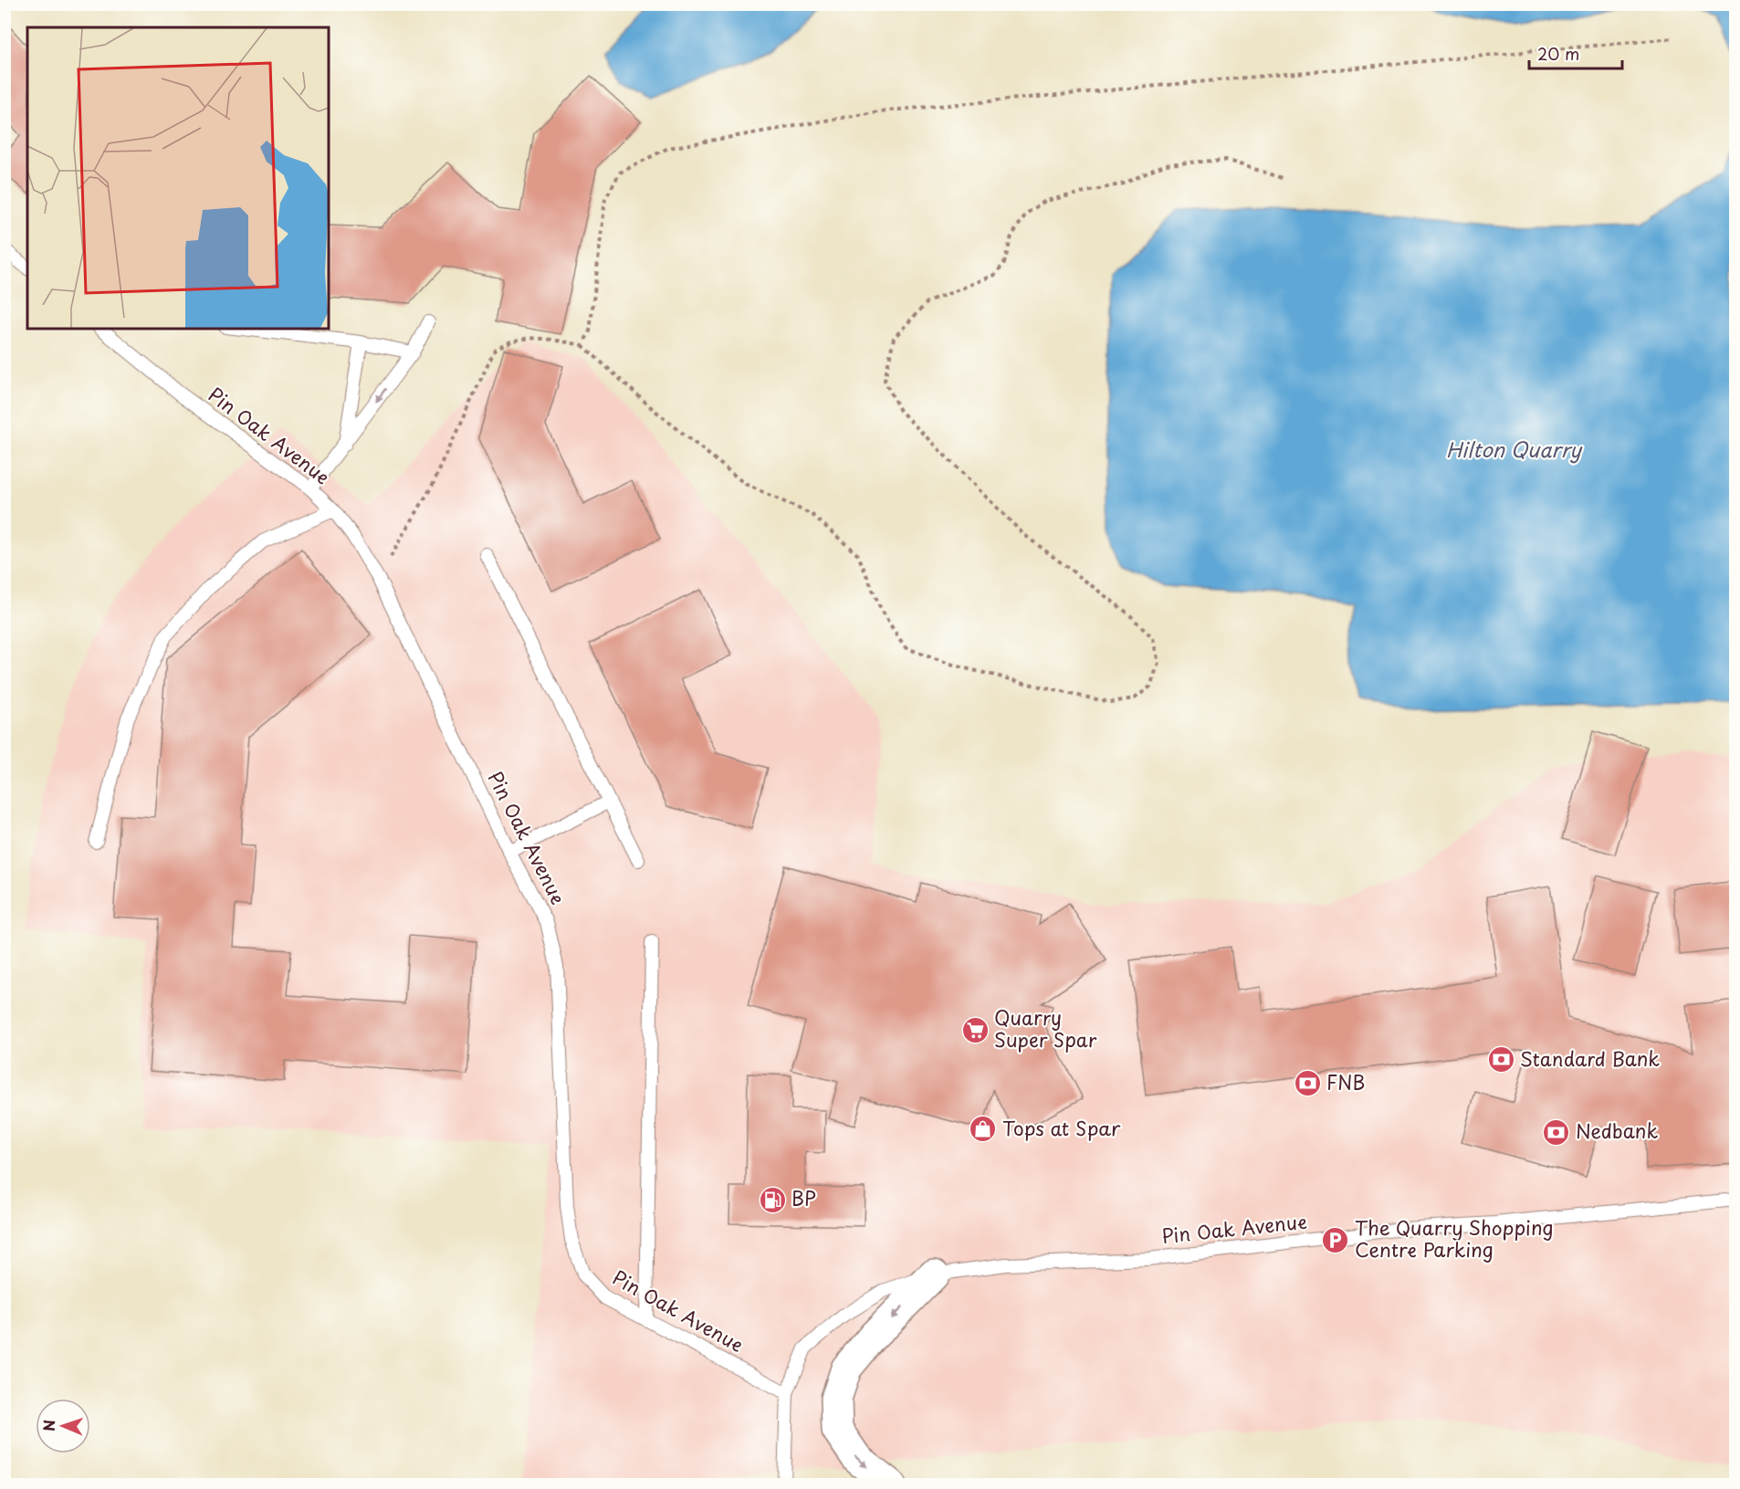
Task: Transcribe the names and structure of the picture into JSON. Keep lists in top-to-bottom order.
{
  "streets": {
    "lane": ["Pin Oak Avenue"]
  },
  "water": ["Hilton Quarry"],
  "places": {
    "supermarket": ["Quarry Super Spar"],
    "bank": ["Standard Bank", "FNB", "Nedbank"],
    "shop": ["Tops at Spar"],
    "fuel station": ["BP"],
    "parking": ["The Quarry Shopping Centre Parking"]
  },
  "scale_bar": "20 m",
  "north": "left"
}
